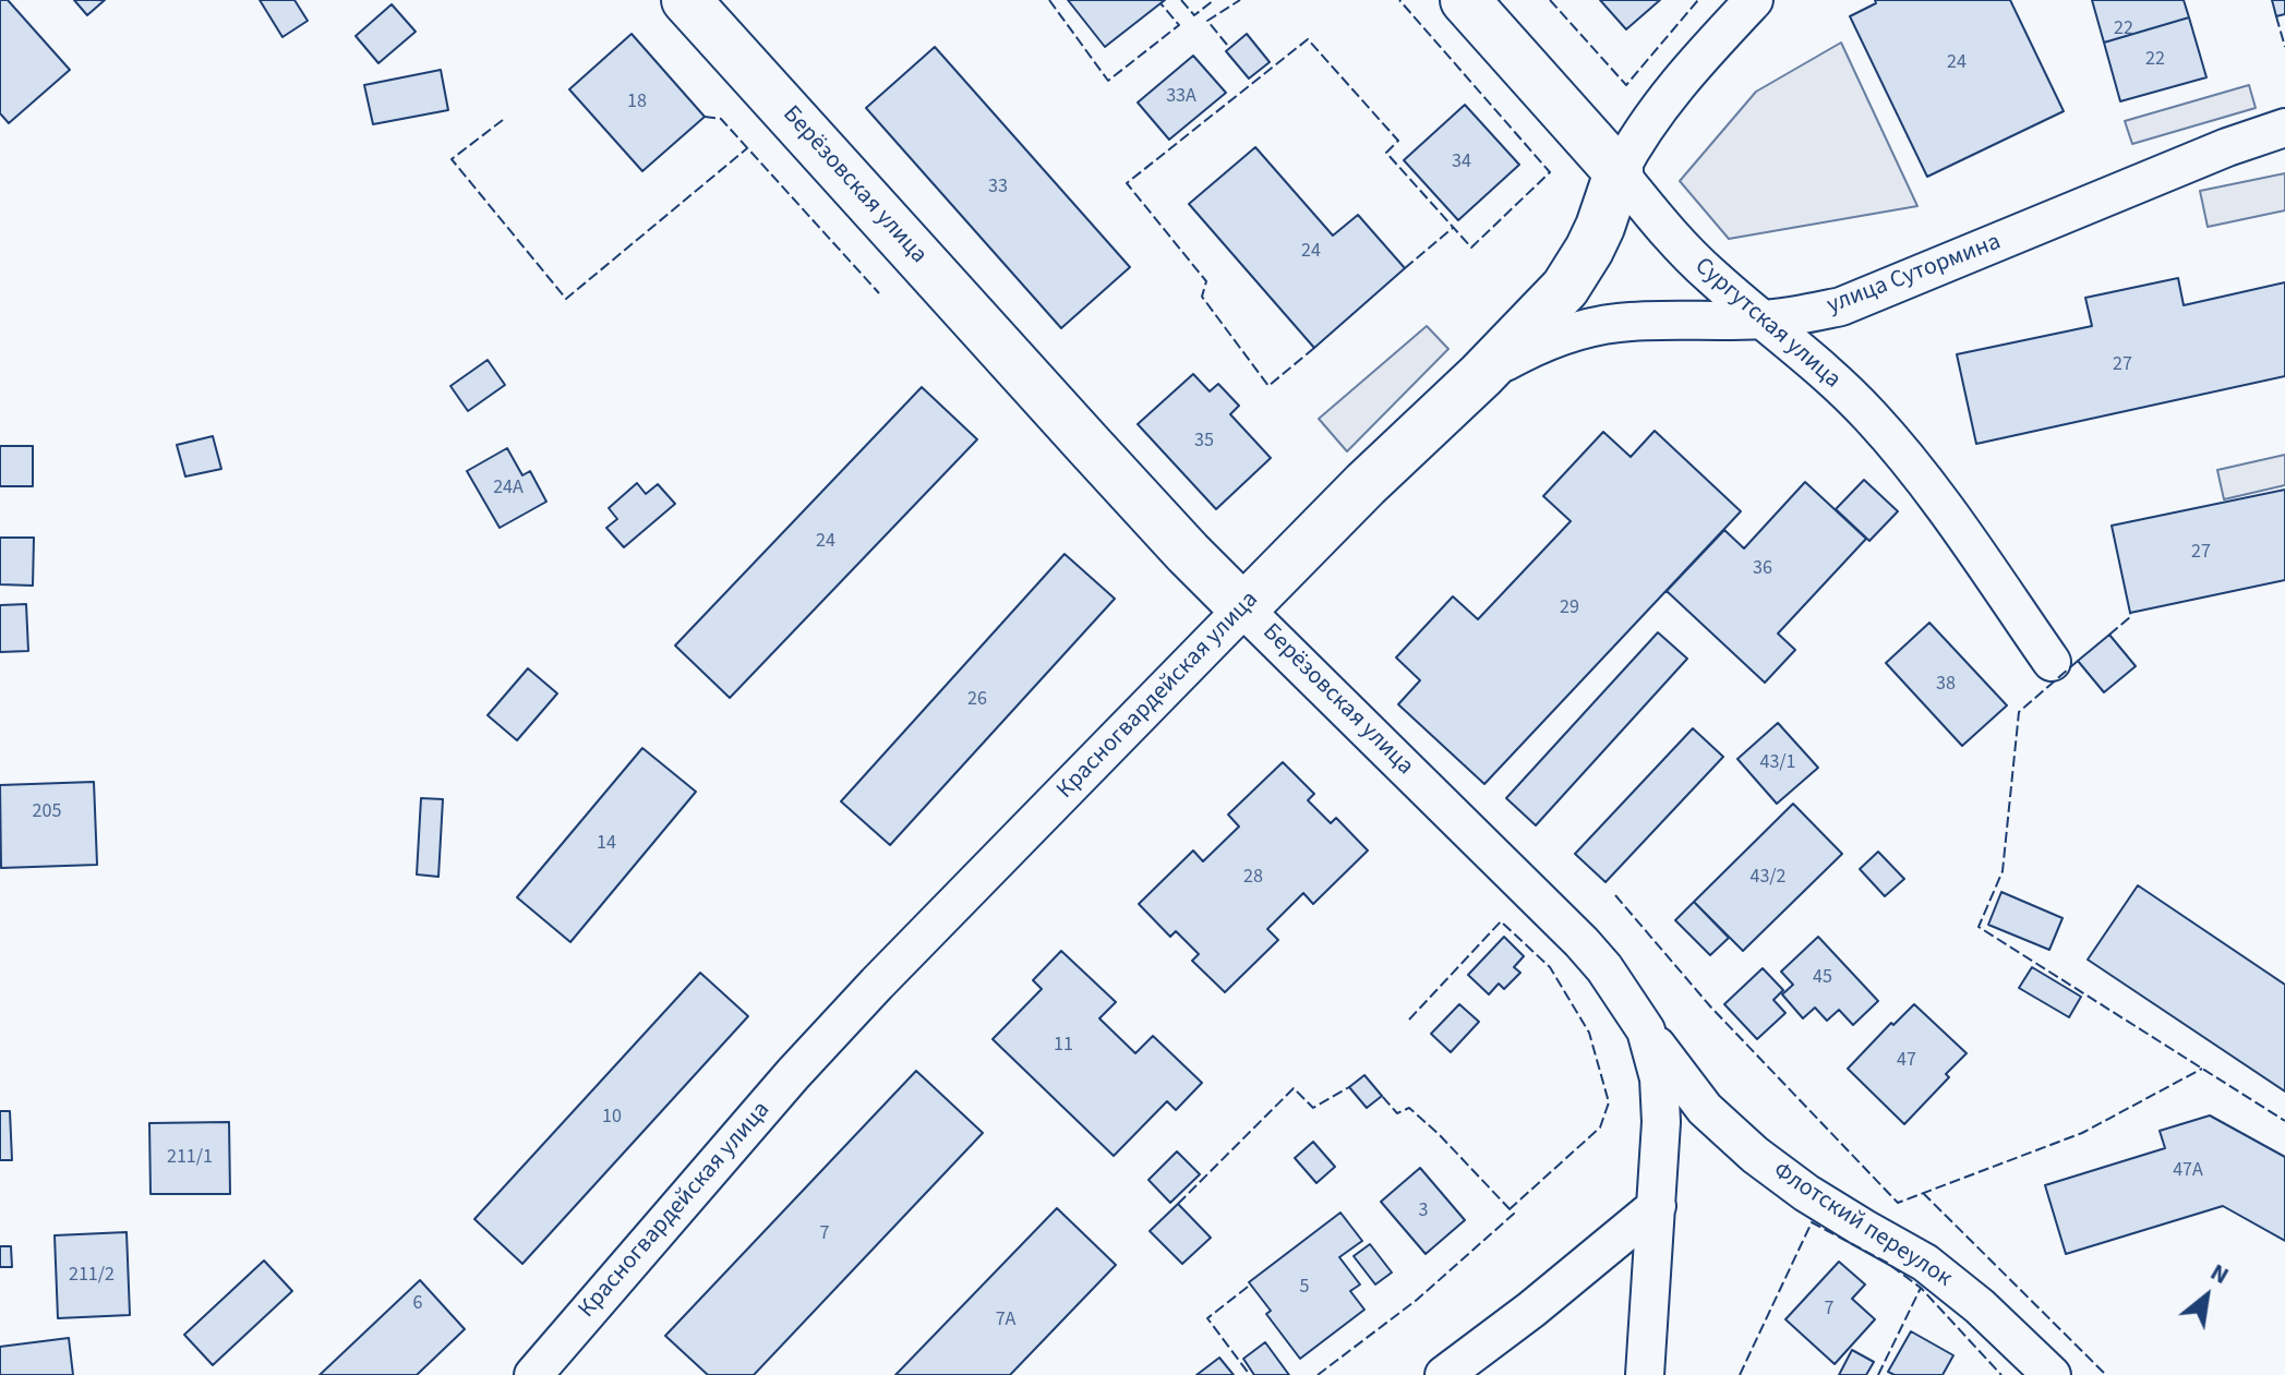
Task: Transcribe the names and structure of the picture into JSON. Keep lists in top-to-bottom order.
{
  "streets": {
    "street": [
      "Берёзовская улица",
      "улица Сутормина",
      "Сургутская улица",
      "Красногвардейская улица",
      "Флотский переулок"
    ]
  },
  "crossings": [
    ["Берёзовская улица", "Красногвардейская улица"],
    ["Берёзовская улица", "Флотский переулок"],
    ["улица Сутормина", "Сургутская улица"],
    ["улица Сутормина", "Красногвардейская улица"],
    ["Сургутская улица", "Красногвардейская улица"]
  ],
  "house_numbers": [
    "22",
    "22",
    "24",
    "33А",
    "18",
    "34",
    "33",
    "24",
    "27",
    "35",
    "24А",
    "24",
    "27",
    "36",
    "29",
    "38",
    "26",
    "43/1",
    "205",
    "14",
    "28",
    "43/2",
    "45",
    "11",
    "47",
    "10",
    "211/1",
    "47А",
    "3",
    "7",
    "211/2",
    "5",
    "6",
    "7",
    "7А"
  ],
  "north": "top right"
}
